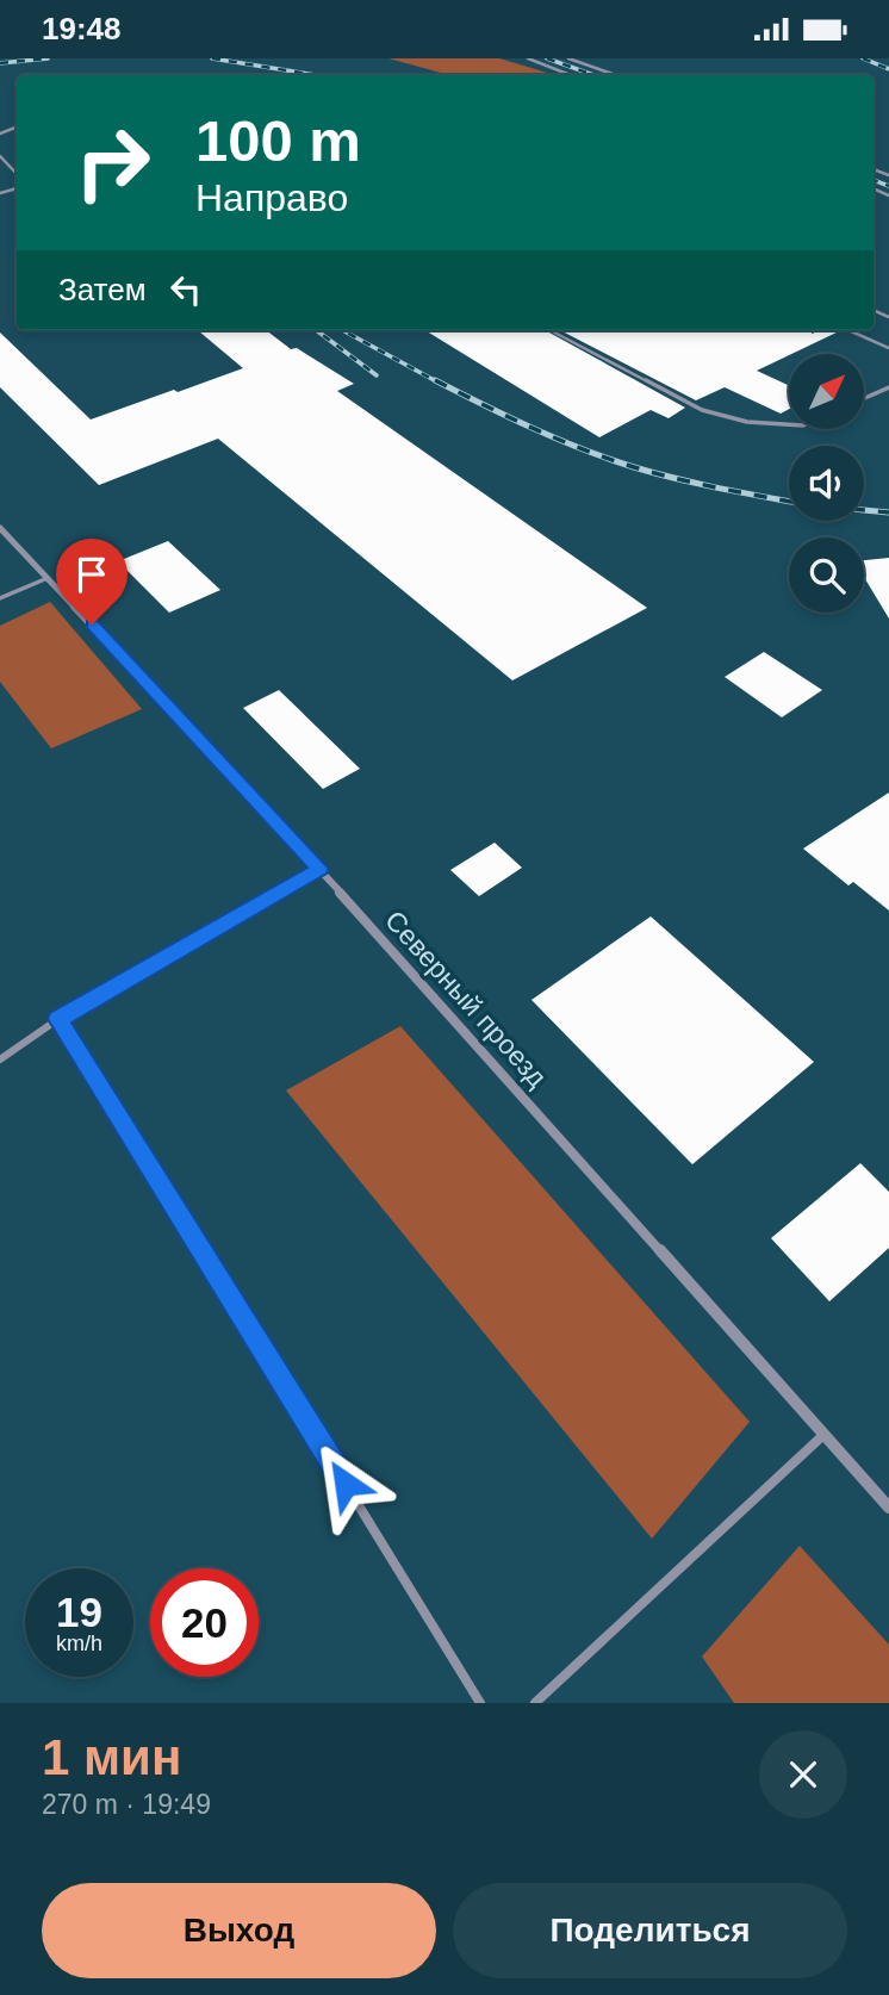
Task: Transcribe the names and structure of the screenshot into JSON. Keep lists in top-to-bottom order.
{
  "streets": {
    "street": ["Северный проезд"]
  },
  "north": "top right",
  "page": {
    "status": "19:48",
    "turn": ["100 m", "Направо"],
    "then": "Затем",
    "speed": "19 km/h",
    "limit": "20",
    "heading": ["1 мин", "270 m · 19:49"],
    "buttons": ["Выход", "Поделиться"]
  }
}
